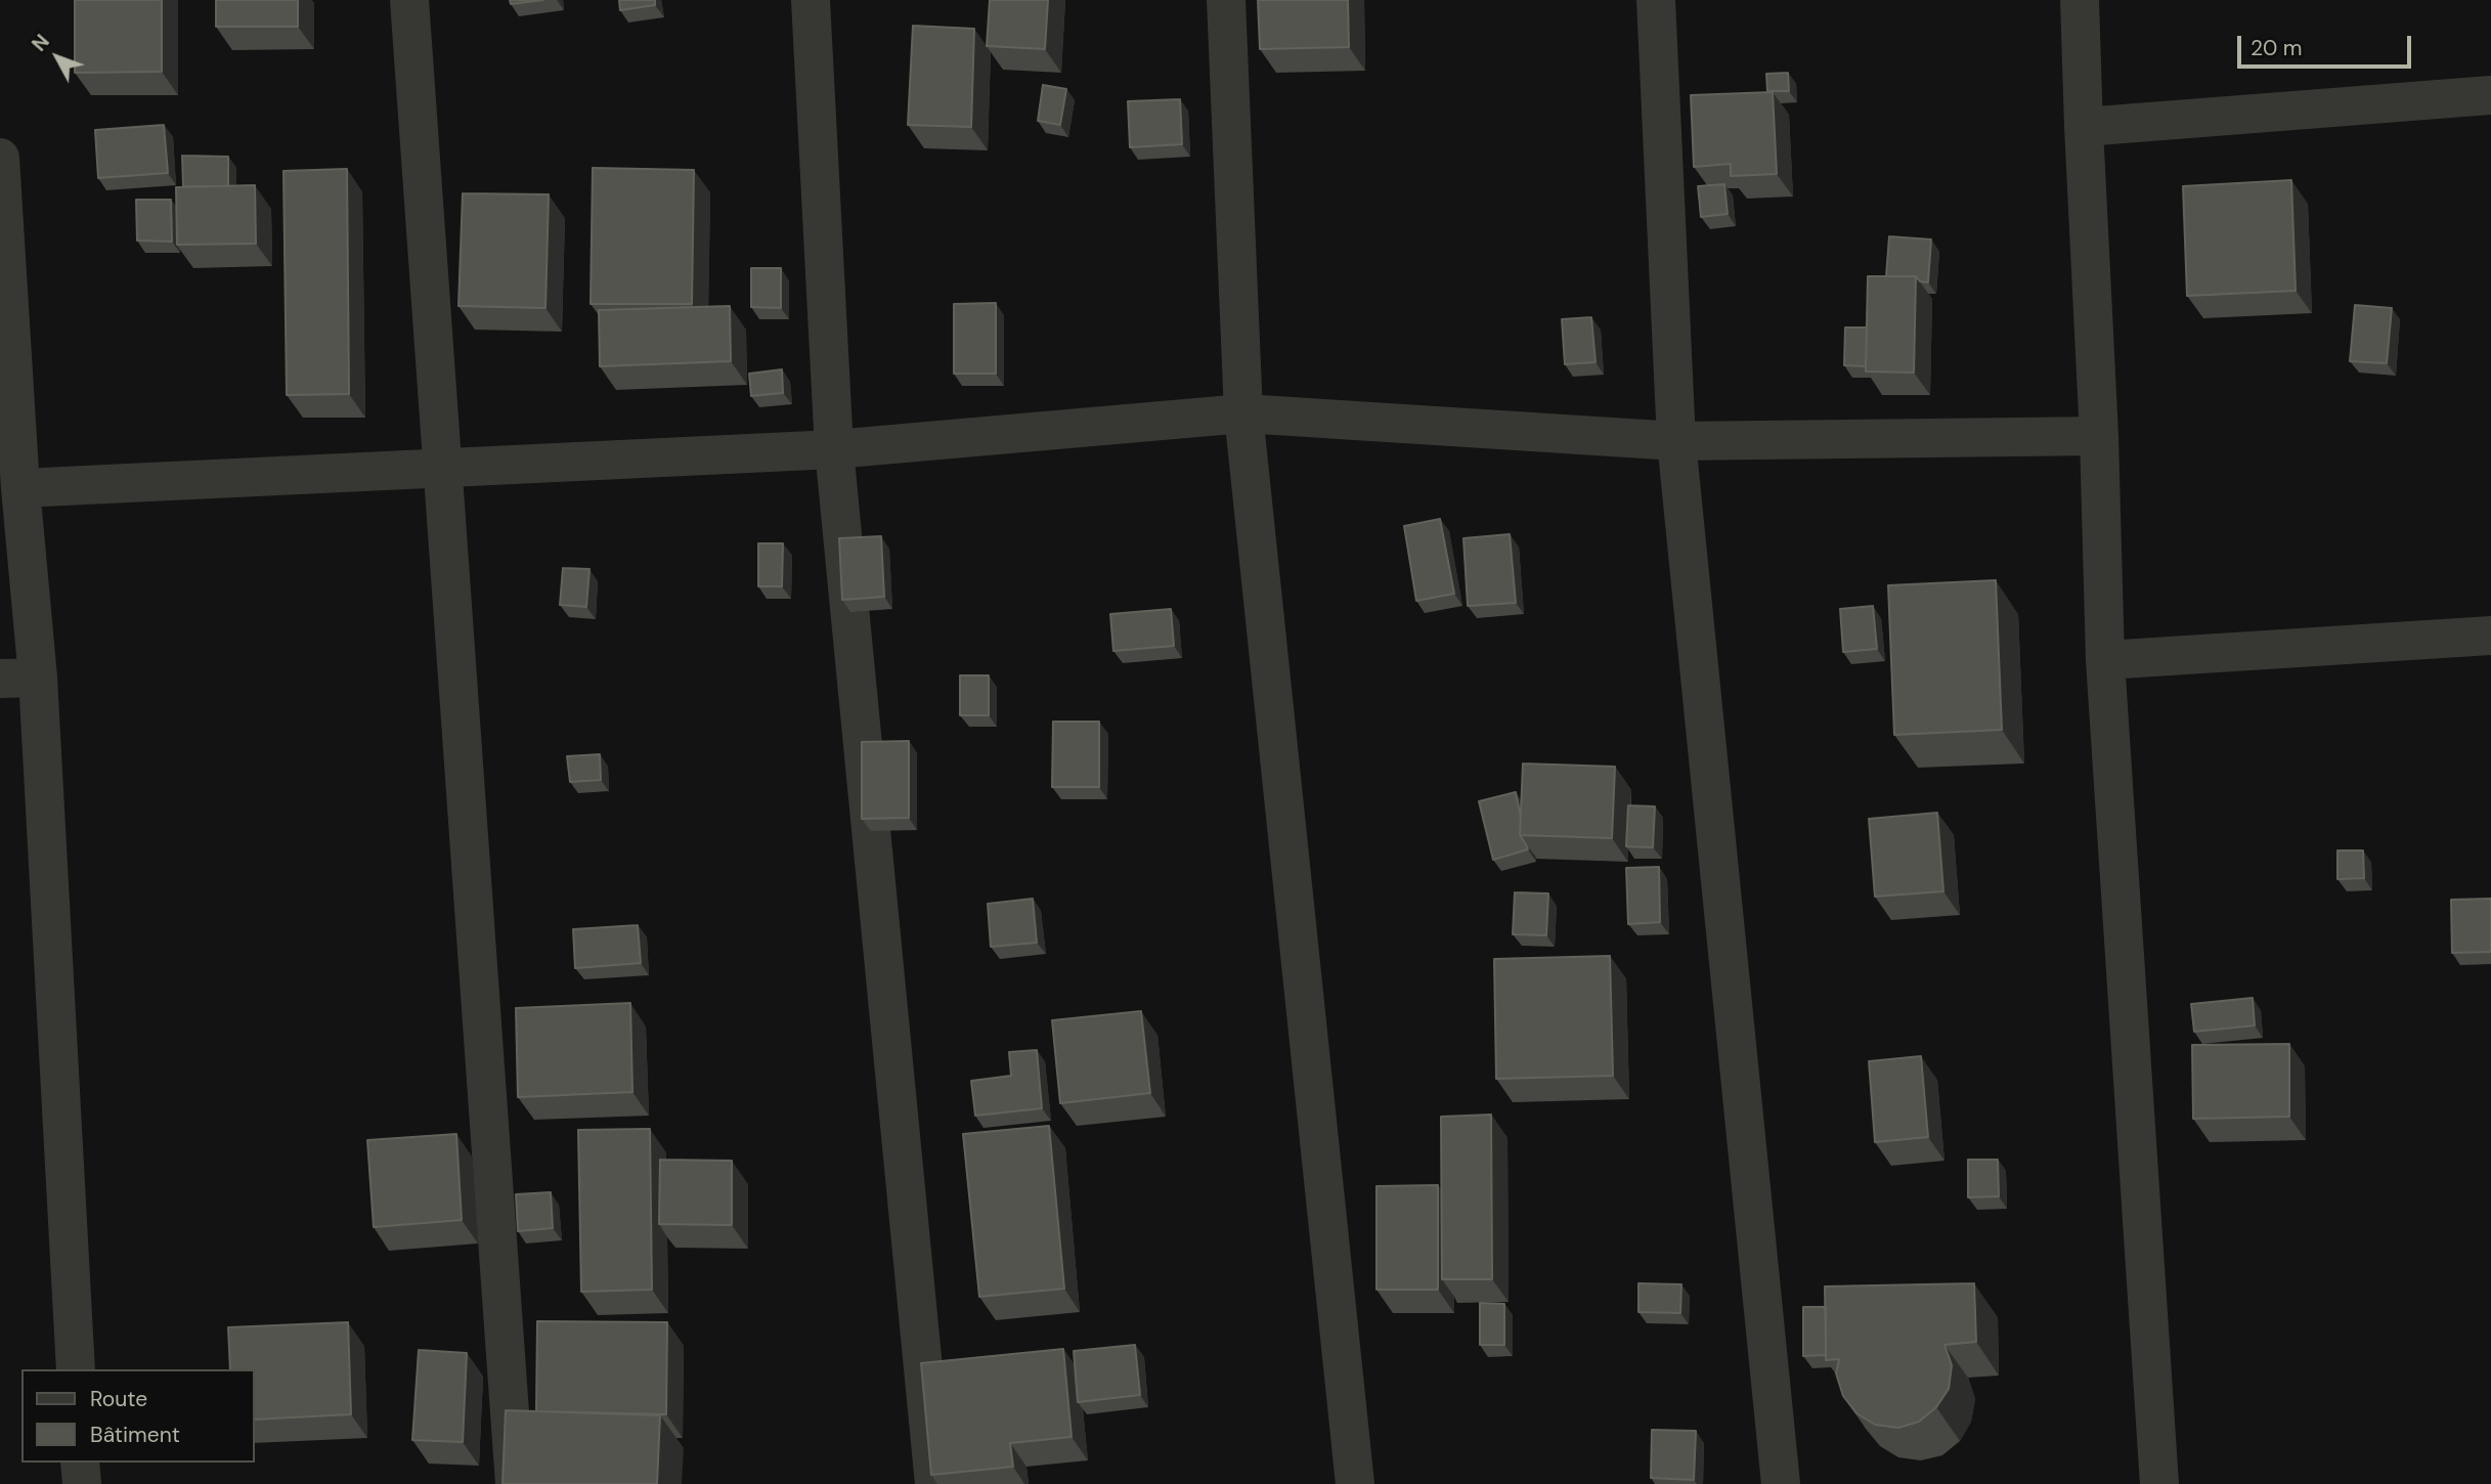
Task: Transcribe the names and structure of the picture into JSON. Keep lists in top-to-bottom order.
{
  "legend": ["Route", "Bâtiment"],
  "scale_bar": "20 m",
  "north": "top left"
}
